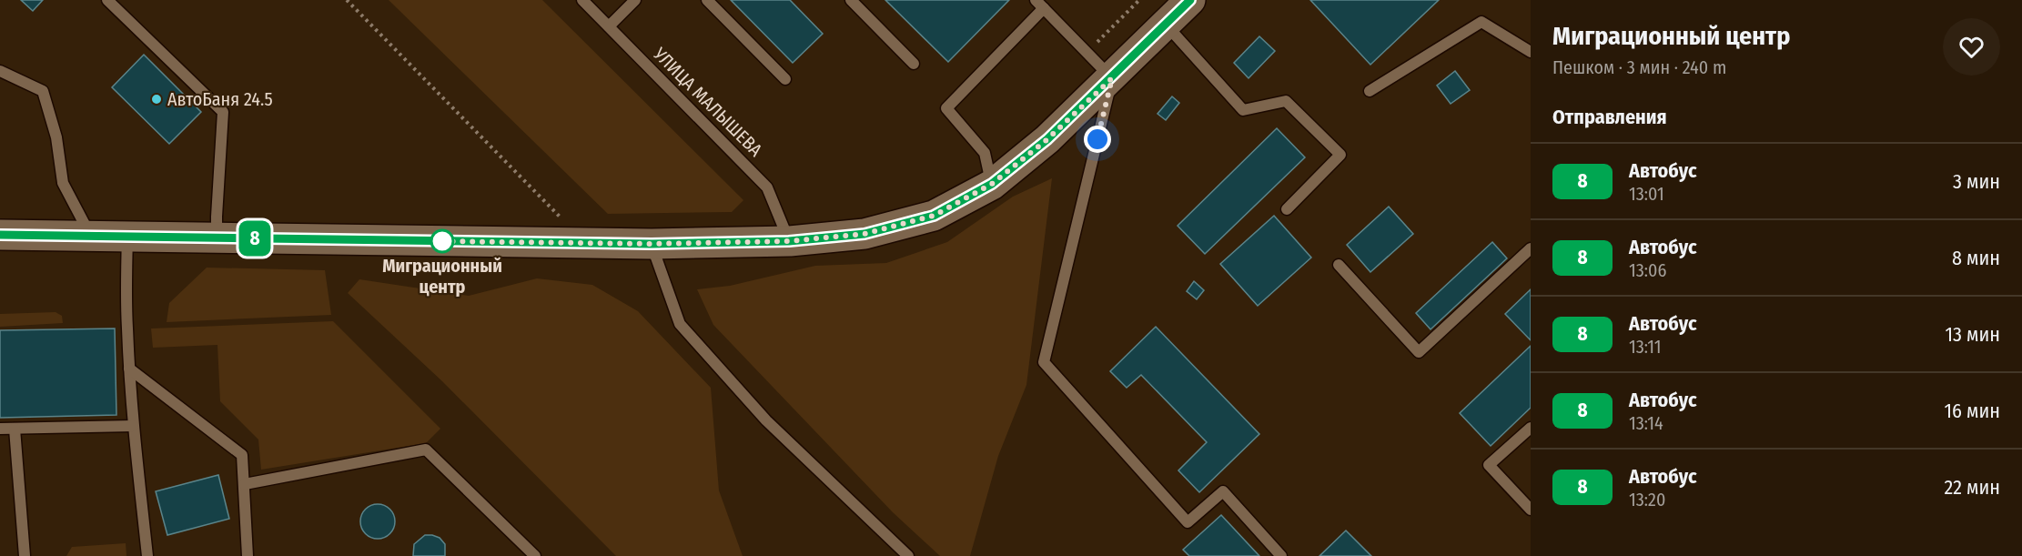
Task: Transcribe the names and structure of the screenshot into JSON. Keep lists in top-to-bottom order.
{
  "streets": {
    "lane": ["УЛИЦА МАЛЫШЕВА"]
  },
  "places": ["АвтоБаня 24.5", "Миграционный центр"],
  "lines": ["bus line 8"],
  "page": {
    "on_map": "8",
    "heading": [
      ["Миграционный центр", "Пешком · 3 мин · 240 m"],
      "Отправления"
    ],
    "list": [
      {
        "mark": "8",
        "name": "Автобус",
        "note": "13:01",
        "value": "3 мин"
      },
      {
        "mark": "8",
        "name": "Автобус",
        "note": "13:06",
        "value": "8 мин"
      },
      {
        "mark": "8",
        "name": "Автобус",
        "note": "13:11",
        "value": "13 мин"
      },
      {
        "mark": "8",
        "name": "Автобус",
        "note": "13:14",
        "value": "16 мин"
      },
      {
        "mark": "8",
        "name": "Автобус",
        "note": "13:20",
        "value": "22 мин"
      }
    ]
  }
}
